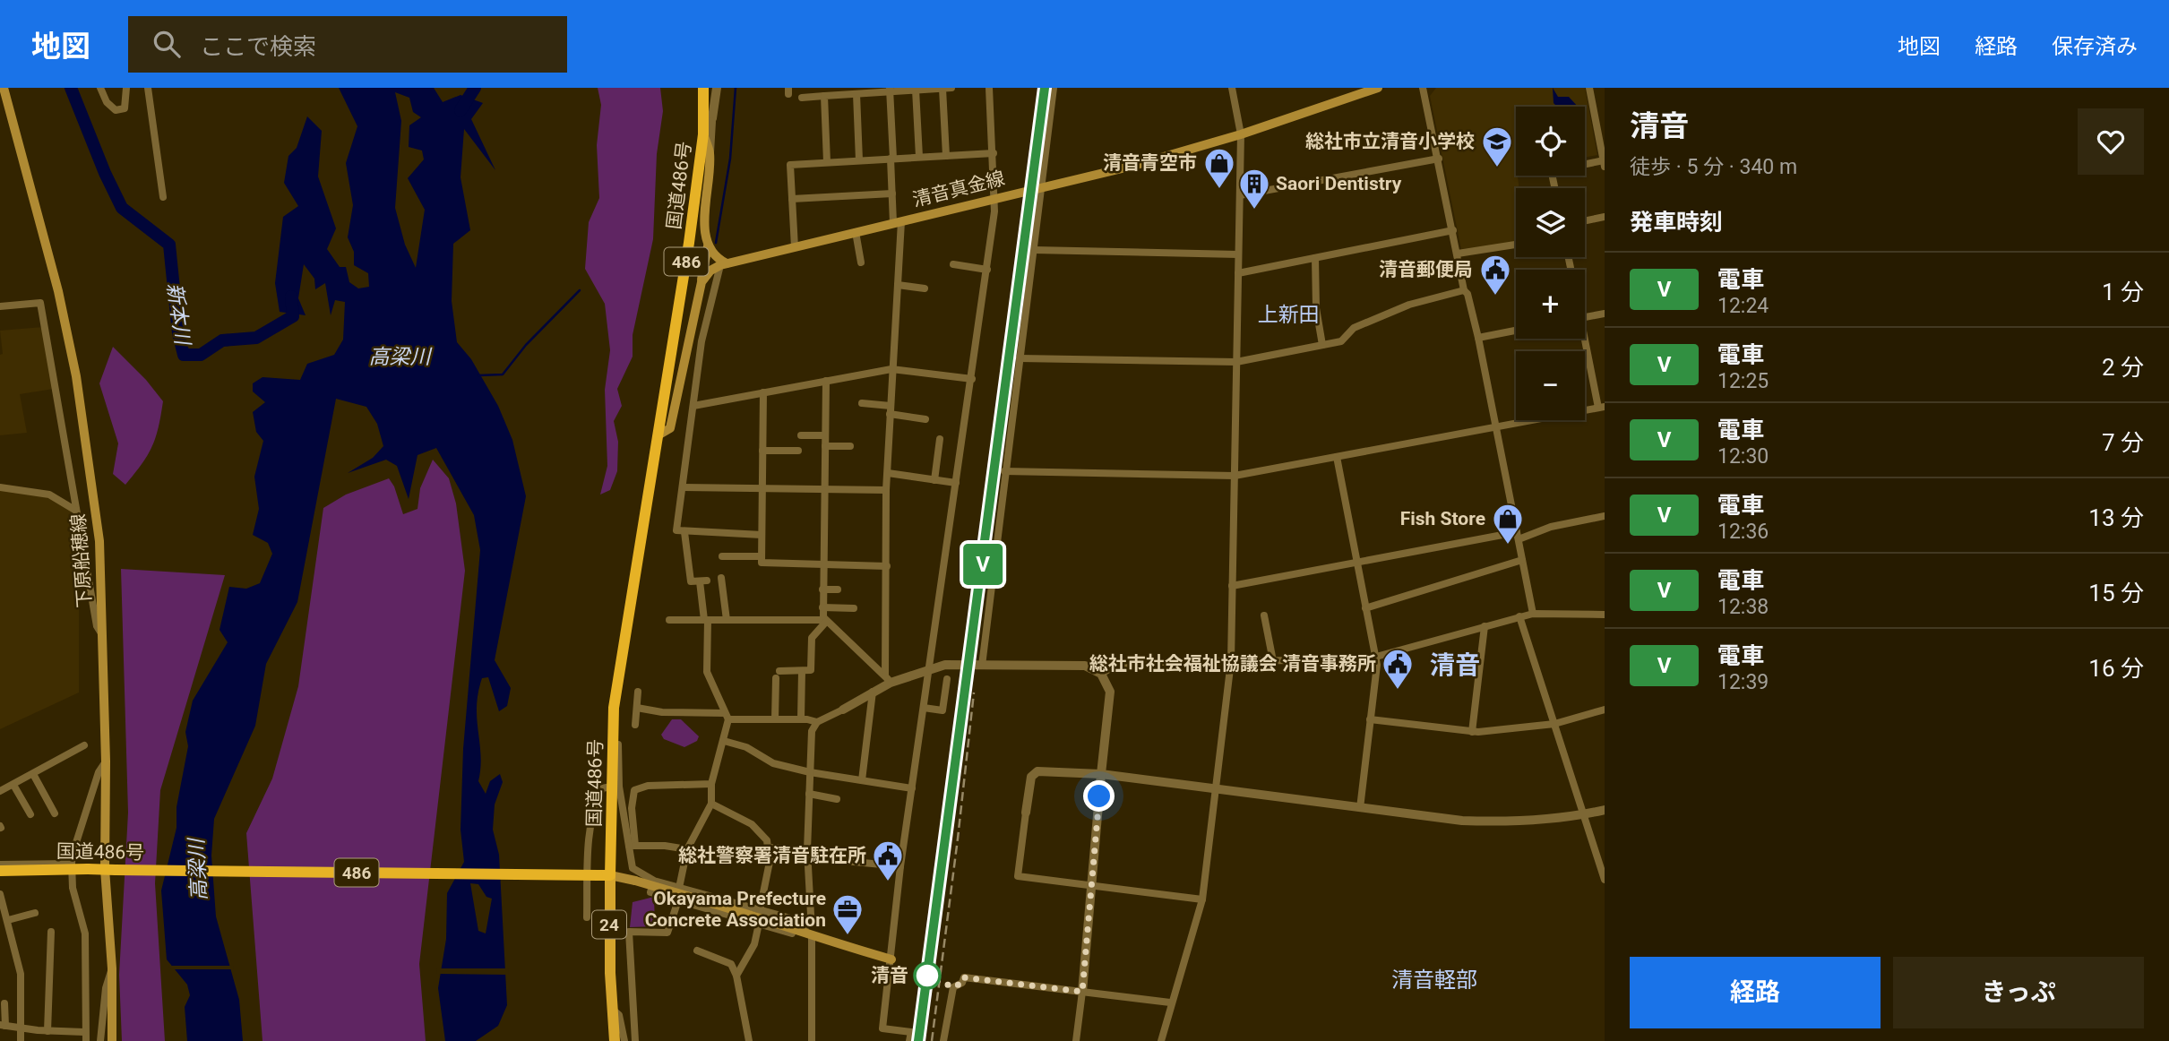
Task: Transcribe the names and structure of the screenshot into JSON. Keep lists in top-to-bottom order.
{
  "streets": {
    "highway": ["国道486号", "486"],
    "main road": ["清音真金線", "下原船穂線", "24"]
  },
  "crossings": [
    ["国道486号", "下原船穂線"],
    ["国道486号", "24"]
  ],
  "districts": ["上新田", "清音", "清音軽部"],
  "water": ["新本川", "高梁川"],
  "places": {
    "school or university": ["総社市立清音小学校"],
    "shop": ["清音青空市", "Fish Store"],
    "building": ["Saori Dentistry"],
    "public building": ["清音郵便局", "総社市社会福祉協議会 清音事務所", "総社警察署清音駐在所"],
    "office": ["Okayama Prefecture Concrete Association"],
    "other": ["清音"]
  },
  "page": {
    "header": "地図",
    "search": "ここで検索",
    "nav": ["地図", "経路", "保存済み"],
    "on_map": "V",
    "heading": [
      ["清音", "徒歩 · 5 分 · 340 m"],
      "発車時刻"
    ],
    "map_buttons": ["+", "−"],
    "list": [
      {
        "mark": "V",
        "name": "電車",
        "note": "12:24",
        "value": "1 分"
      },
      {
        "mark": "V",
        "name": "電車",
        "note": "12:25",
        "value": "2 分"
      },
      {
        "mark": "V",
        "name": "電車",
        "note": "12:30",
        "value": "7 分"
      },
      {
        "mark": "V",
        "name": "電車",
        "note": "12:36",
        "value": "13 分"
      },
      {
        "mark": "V",
        "name": "電車",
        "note": "12:38",
        "value": "15 分"
      },
      {
        "mark": "V",
        "name": "電車",
        "note": "12:39",
        "value": "16 分"
      }
    ],
    "buttons": ["経路", "きっぷ"]
  }
}
